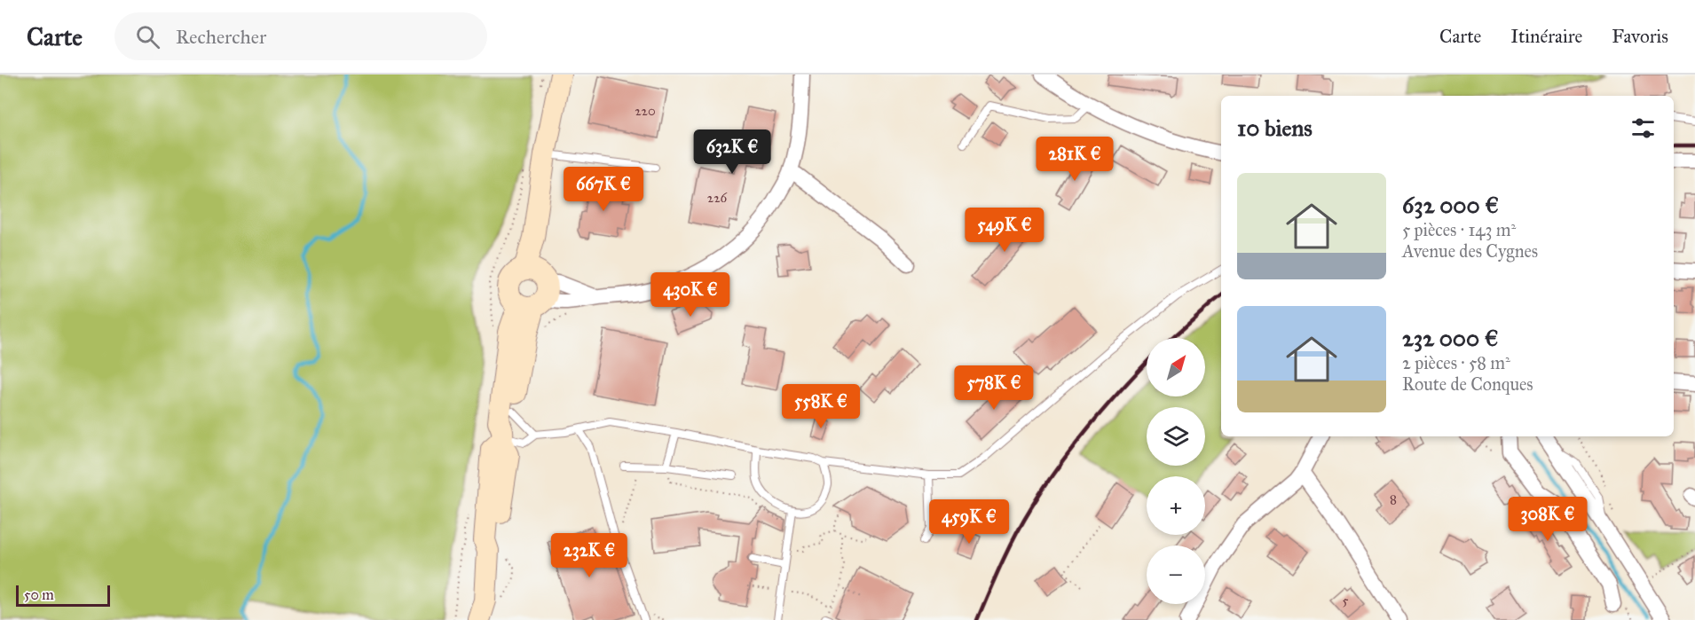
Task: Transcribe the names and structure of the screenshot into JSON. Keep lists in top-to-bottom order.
{
  "house_numbers": [
    "220",
    "226",
    "8",
    "5"
  ],
  "scale_bar": "50 m",
  "north": "top right",
  "page": {
    "header": "Carte",
    "search": "Rechercher",
    "nav": ["Carte", "Itinéraire", "Favoris"],
    "heading": "10 biens",
    "price": [
      "632K €",
      "281K €",
      "667K €",
      "549K €",
      "430K €",
      "578K €",
      "558K €",
      "308K €",
      "459K €",
      "232K €"
    ],
    "list": [
      {
        "name": "632 000 €",
        "note": "5 pièces · 143 m² · Avenue des Cygnes"
      },
      {
        "name": "232 000 €",
        "note": "2 pièces · 58 m² · Route de Conques"
      }
    ],
    "map_buttons": ["+", "−"],
    "scale": "50 m"
  }
}
